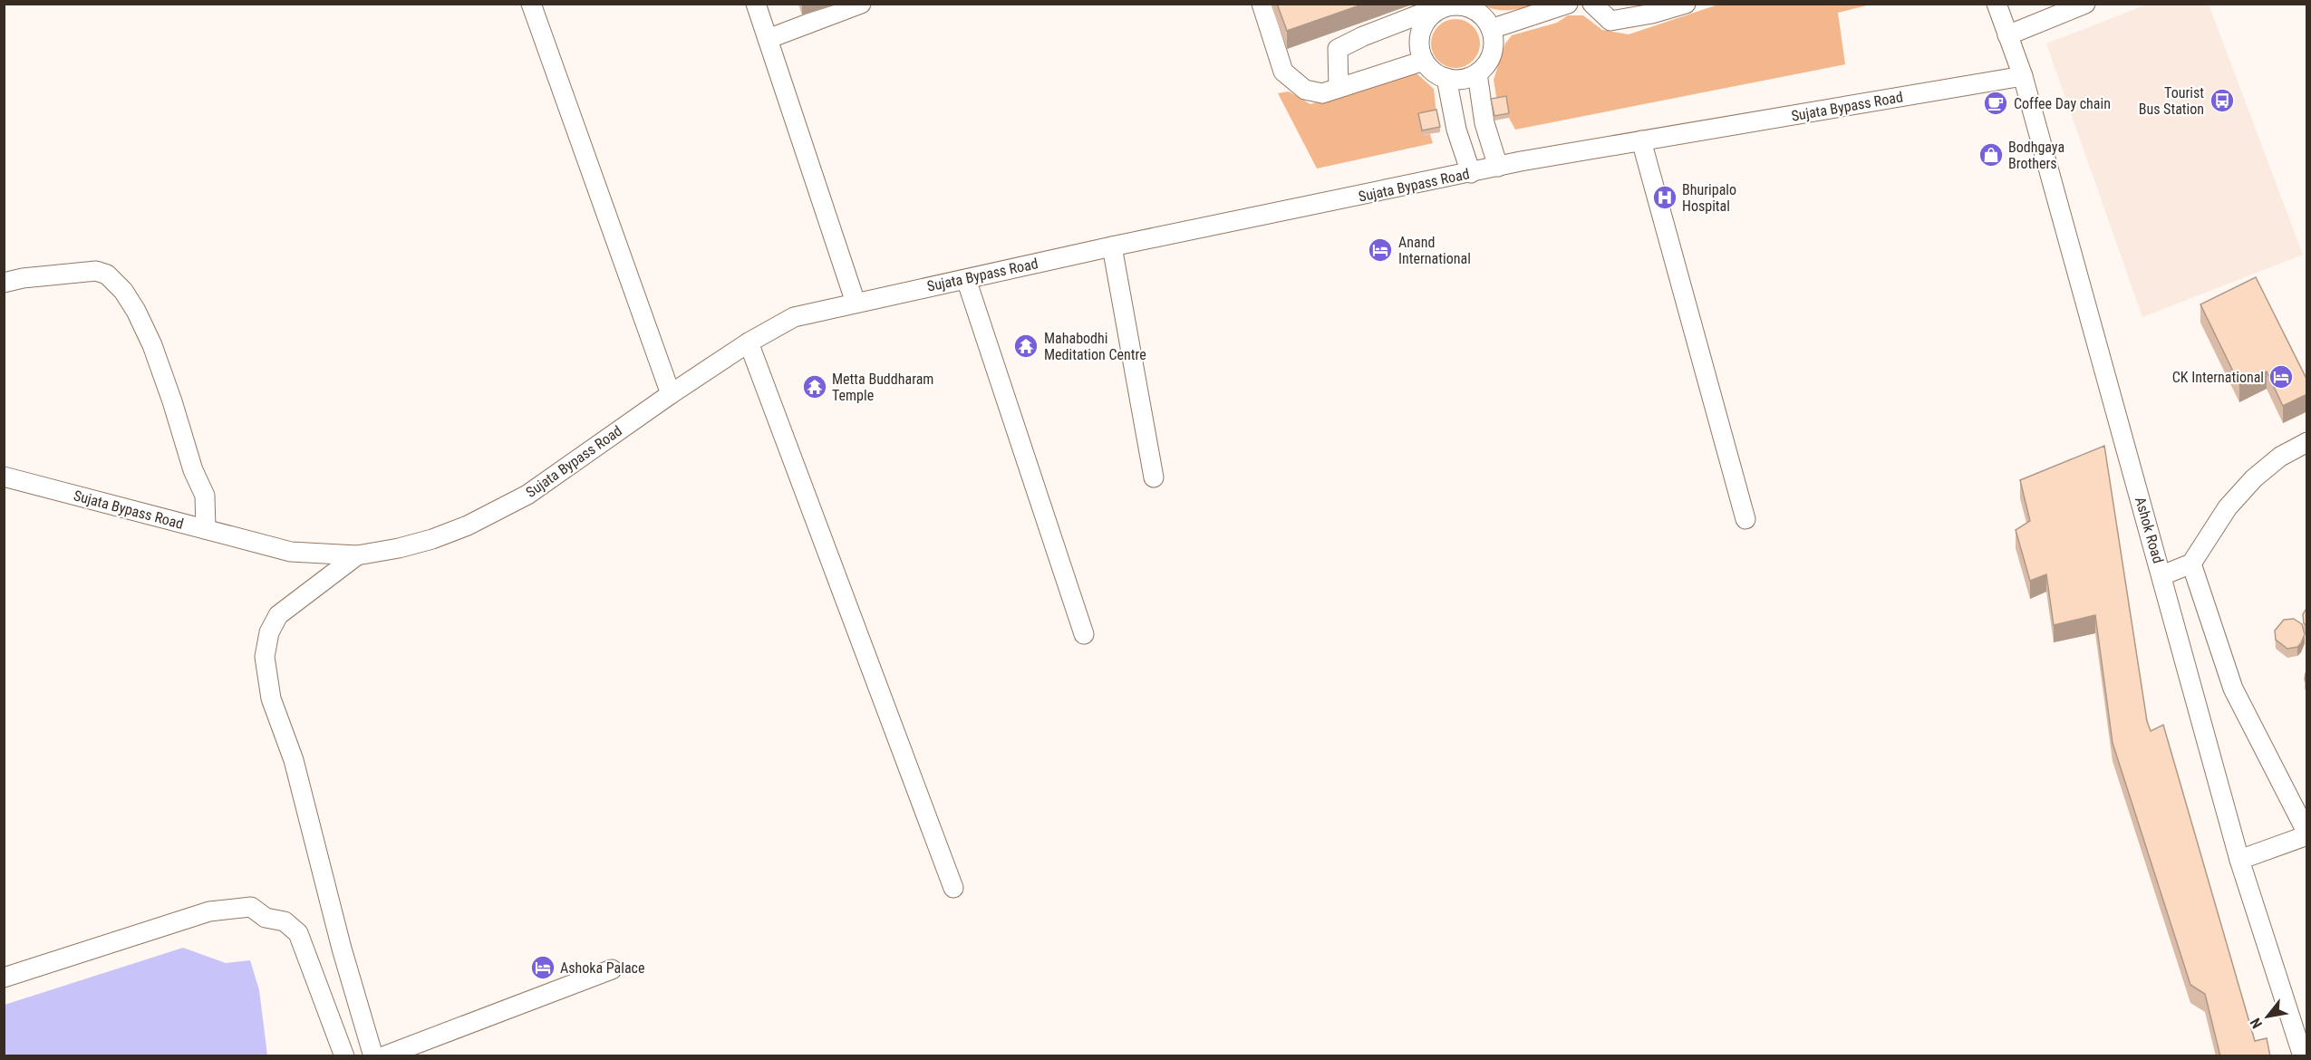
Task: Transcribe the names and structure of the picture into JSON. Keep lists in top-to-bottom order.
{
  "streets": {
    "street": ["Sujata Bypass Road", "Ashok Road"]
  },
  "crossings": [
    ["Sujata Bypass Road", "Ashok Road"]
  ],
  "places": {
    "bus stop": ["Tourist Bus Station"],
    "cafe": ["Coffee Day chain"],
    "shop": ["Bodhgaya Brothers"],
    "hospital": ["Bhuripalo Hospital"],
    "hotel": ["Anand International", "CK International", "Ashoka Palace"],
    "temple": ["Mahabodhi Meditation Centre", "Metta Buddharam Temple"]
  },
  "north": "bottom left"
}
